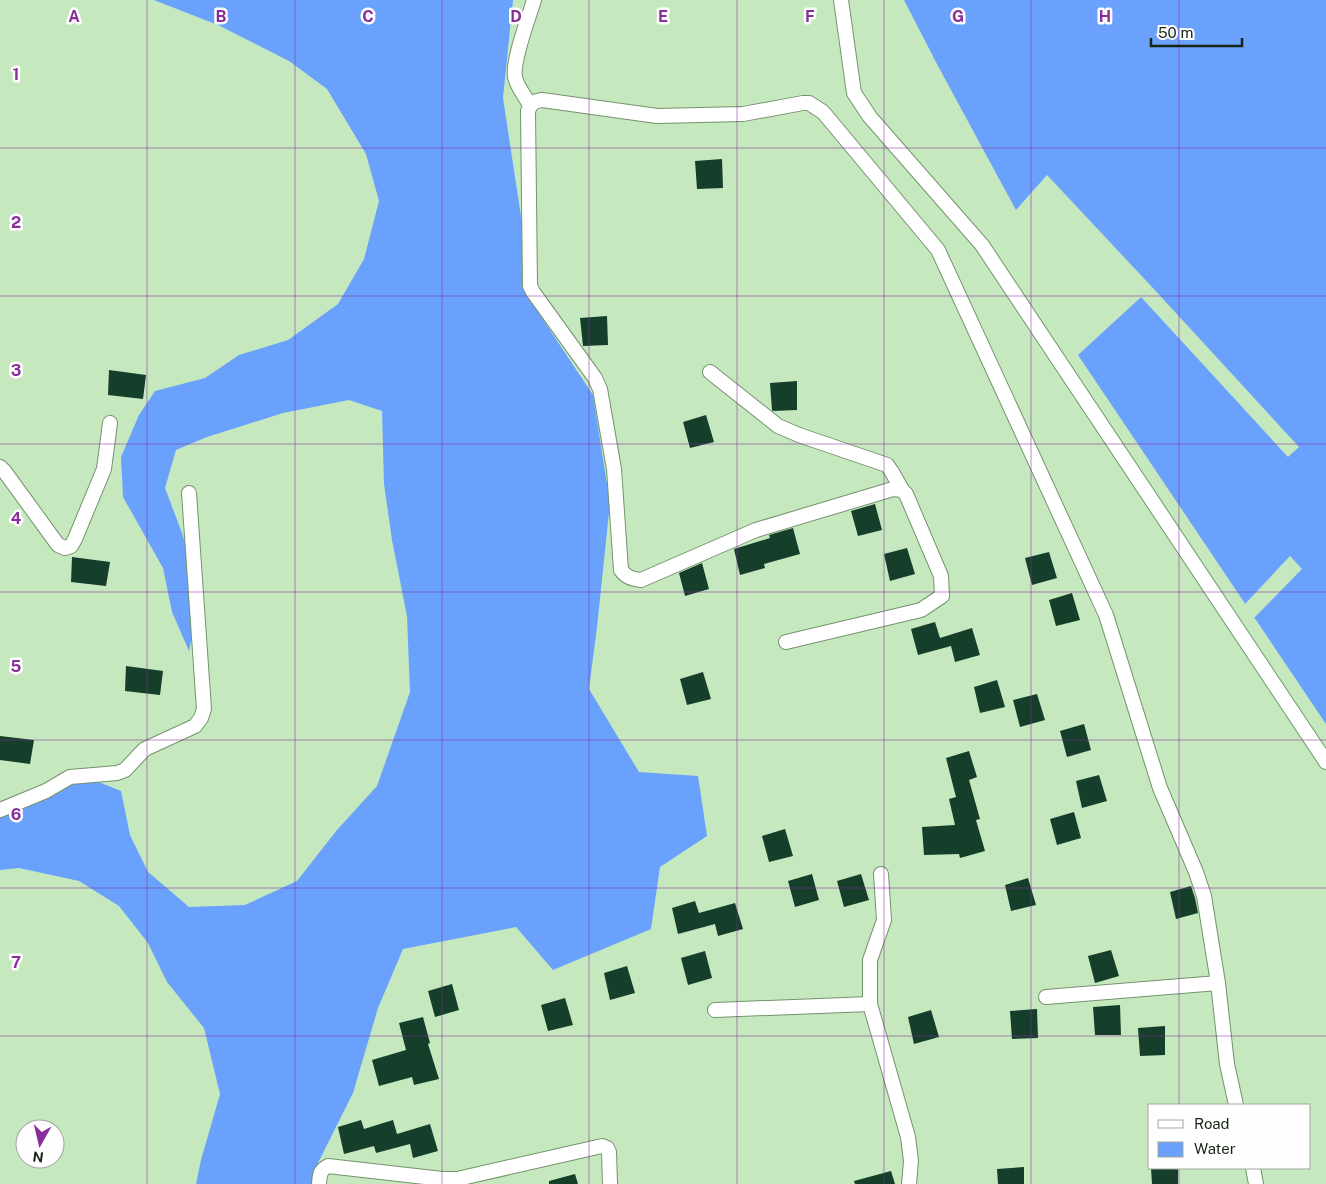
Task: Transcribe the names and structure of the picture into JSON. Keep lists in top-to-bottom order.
{
  "legend": ["Road", "Water"],
  "scale_bar": "50 m",
  "north": "bottom",
  "grid": {
    "columns": [
      "A",
      "B",
      "C",
      "D",
      "E",
      "F",
      "G",
      "H"
    ],
    "rows": [
      "1",
      "2",
      "3",
      "4",
      "5",
      "6",
      "7"
    ]
  }
}
